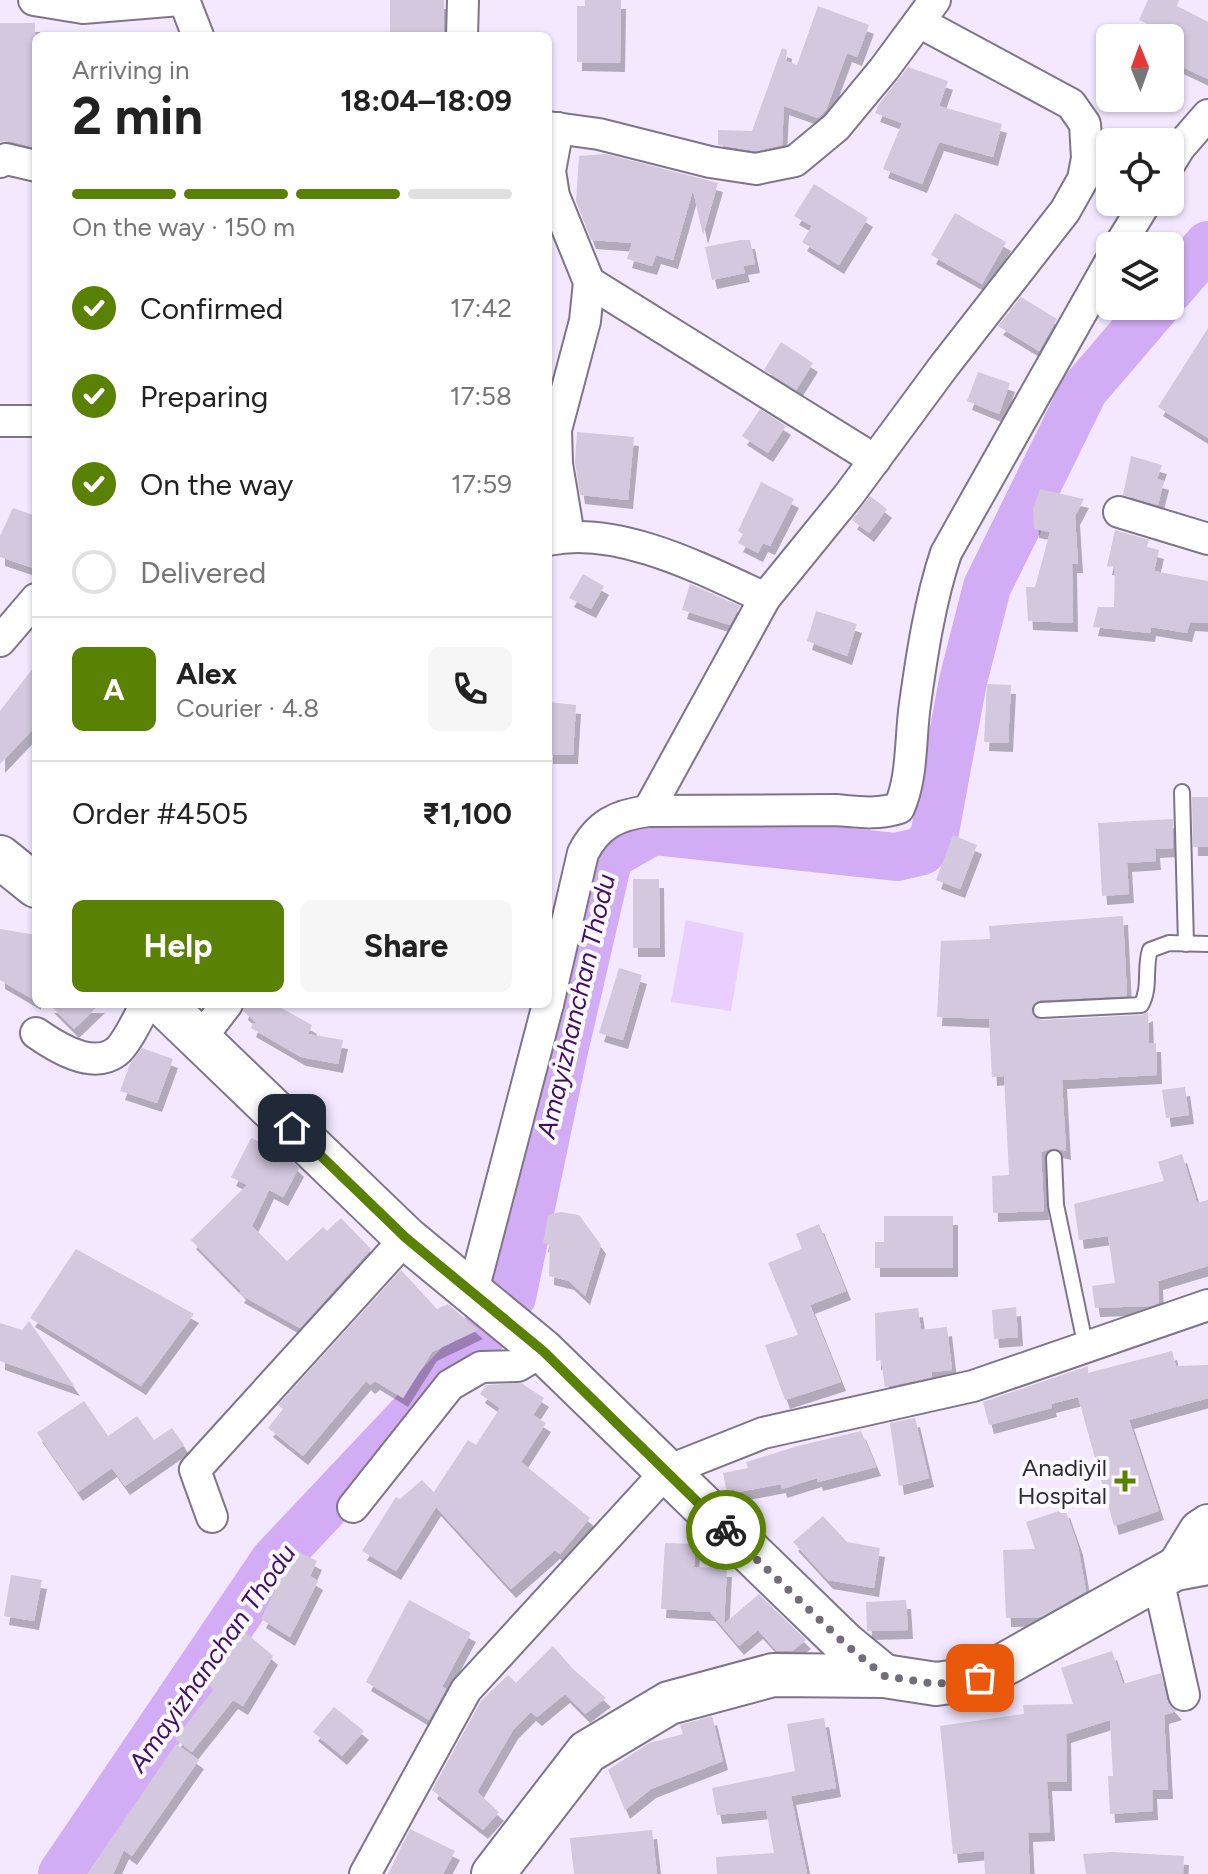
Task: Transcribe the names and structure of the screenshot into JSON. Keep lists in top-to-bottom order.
{
  "water": ["Amayizhanchan Thodu"],
  "places": {
    "health": ["Anadiyil Hospital"]
  },
  "north": "top",
  "page": {
    "heading": ["2 min", "Arriving in", "18:04–18:09"],
    "panel": [
      "Alex",
      "Courier · 4.8",
      "Order #4505",
      "₹1,100"
    ],
    "bar": "On the way · 150 m",
    "list": [
      ["Confirmed", "17:42"],
      ["Preparing", "17:58"],
      ["On the way", "17:59"],
      "Delivered"
    ],
    "round": "A",
    "buttons": ["Help", "Share"]
  }
}
